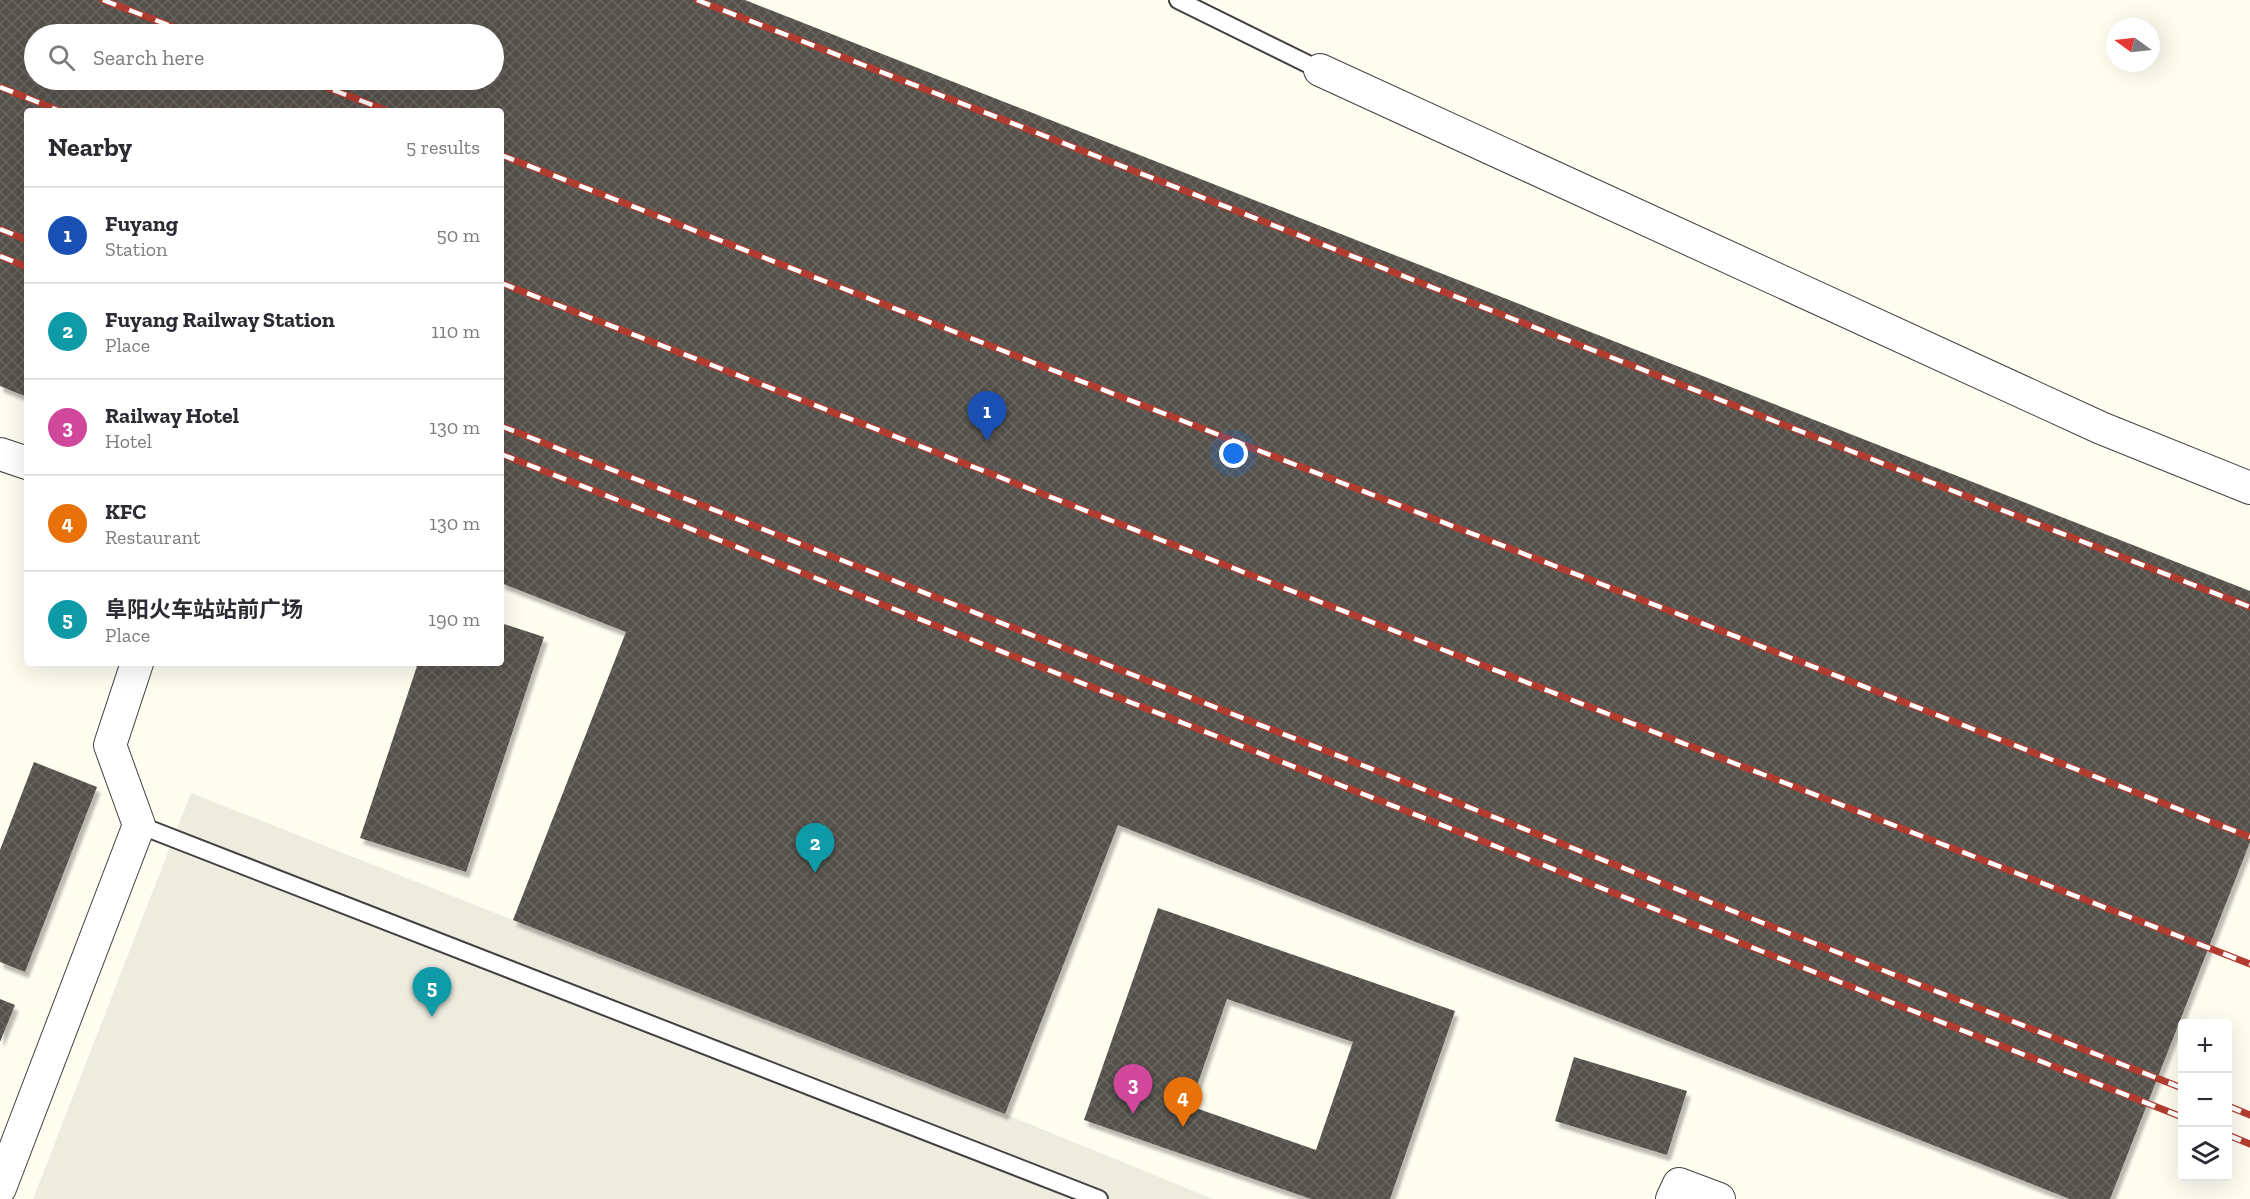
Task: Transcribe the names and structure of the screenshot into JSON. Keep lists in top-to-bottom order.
{
  "north": "left",
  "page": {
    "search": "Search here",
    "heading": ["Nearby", "5 results"],
    "list": [
      {
        "mark": "1",
        "name": "Fuyang",
        "note": "Station",
        "value": "50 m"
      },
      {
        "mark": "2",
        "name": "Fuyang Railway Station",
        "note": "Place",
        "value": "110 m"
      },
      {
        "mark": "3",
        "name": "Railway Hotel",
        "note": "Hotel",
        "value": "130 m"
      },
      {
        "mark": "4",
        "name": "KFC",
        "note": "Restaurant",
        "value": "130 m"
      },
      {
        "mark": "5",
        "name": "阜阳火车站站前广场",
        "note": "Place",
        "value": "190 m"
      }
    ],
    "pins": [
      "1",
      "2",
      "5",
      "3",
      "4"
    ],
    "map_buttons": ["+", "−"]
  }
}
